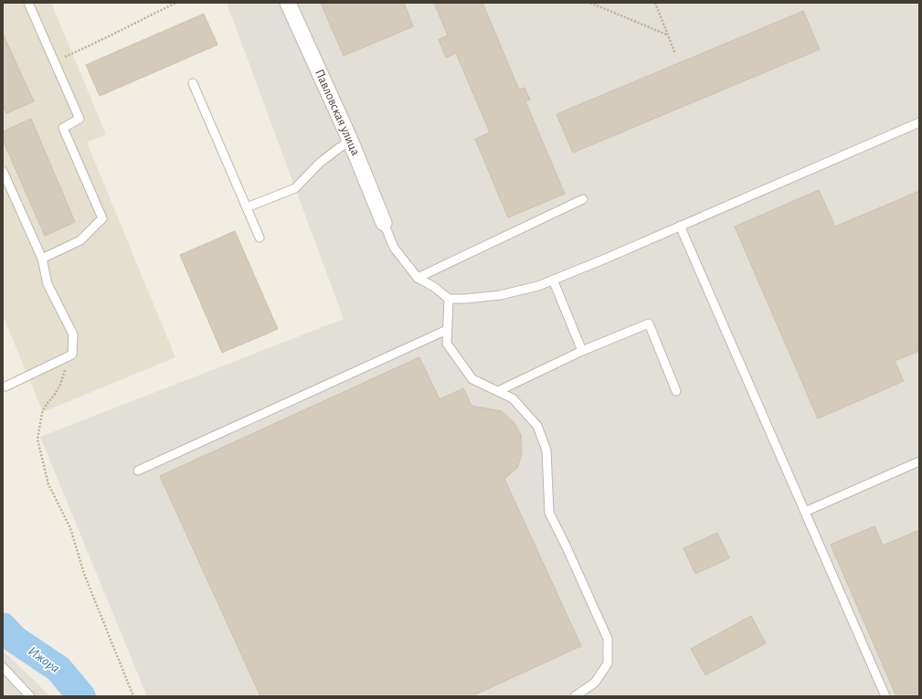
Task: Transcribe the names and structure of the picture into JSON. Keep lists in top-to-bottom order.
{
  "streets": {
    "street": ["Павловская улица"]
  },
  "water": ["Ижора"]
}
